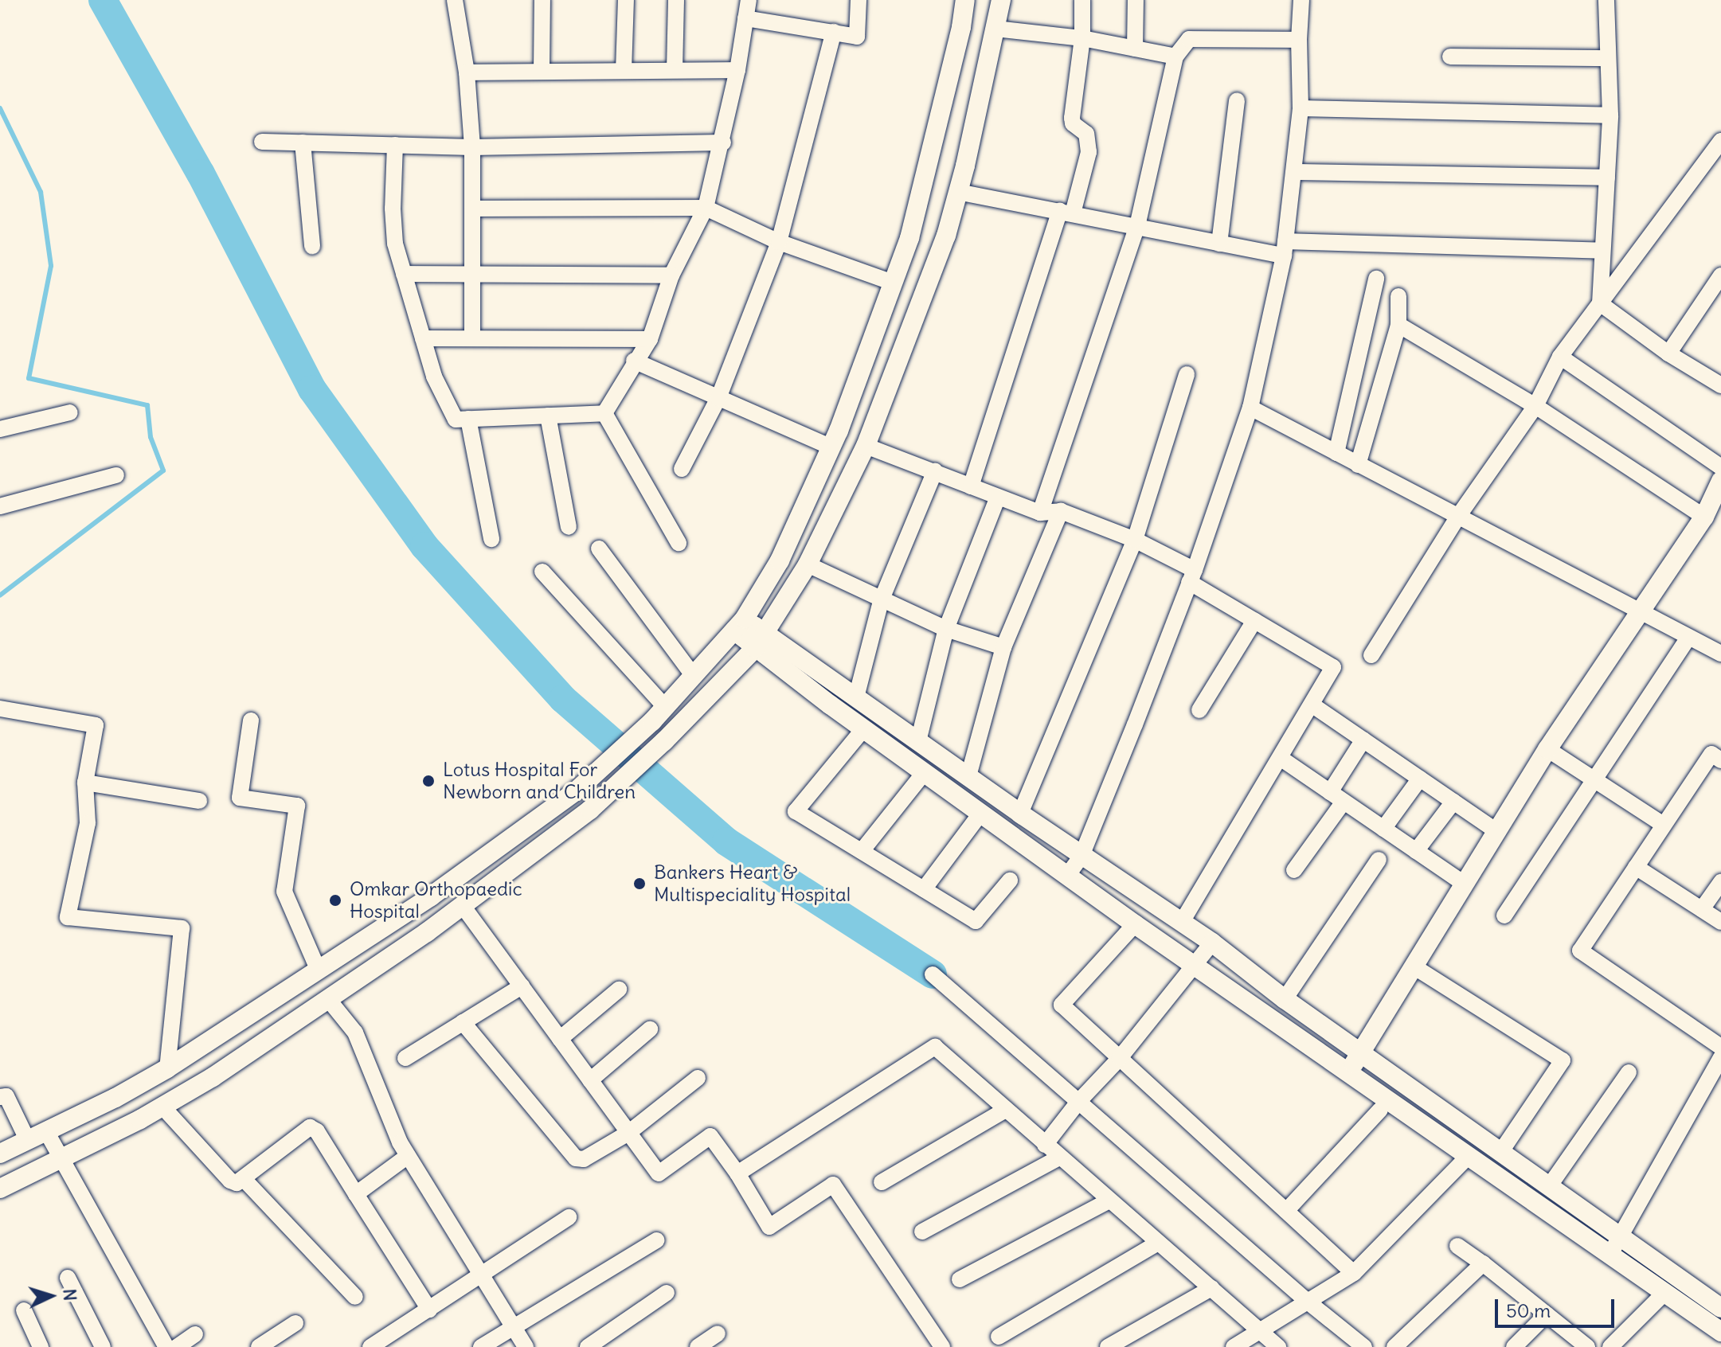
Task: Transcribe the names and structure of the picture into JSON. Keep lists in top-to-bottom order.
{
  "places": ["Lotus Hospital For Newborn and Children", "Bankers Heart & Multispeciality Hospital", "Omkar Orthopaedic Hospital"],
  "scale_bar": "50 m",
  "north": "right"
}
